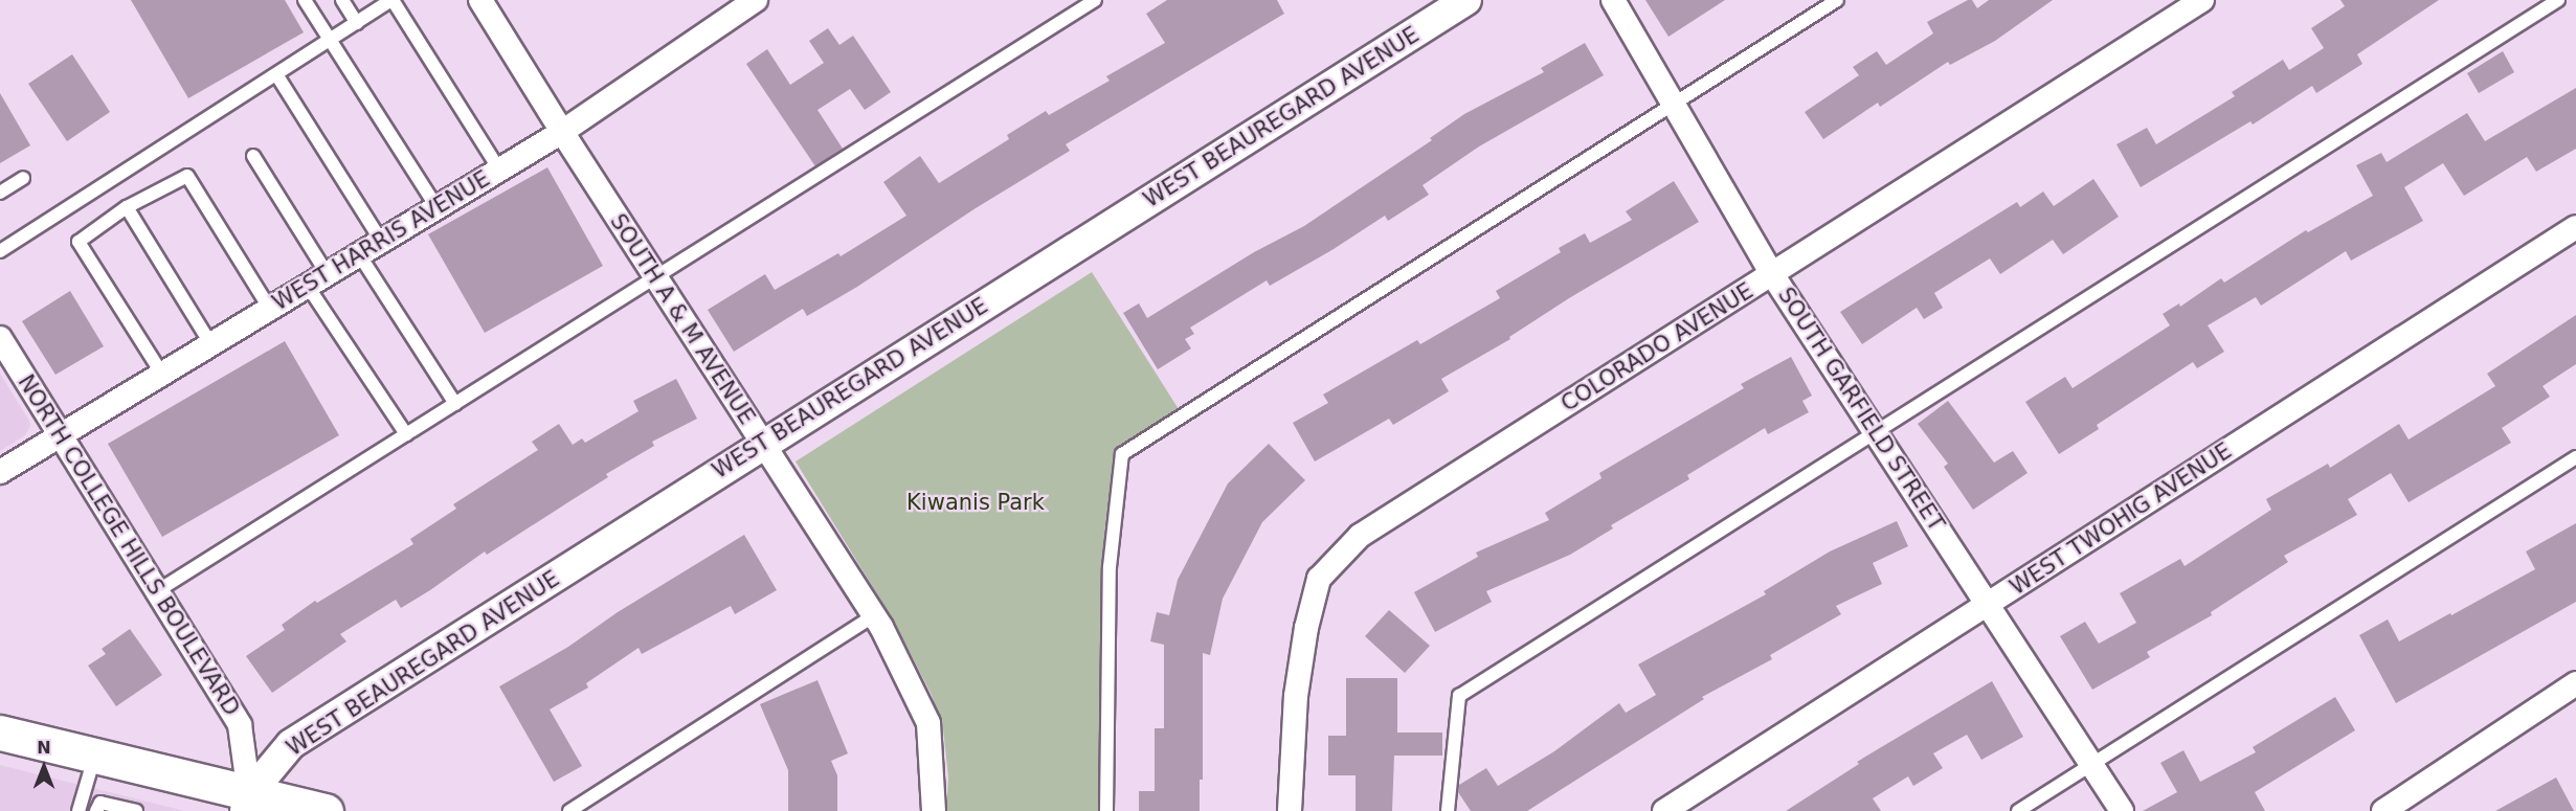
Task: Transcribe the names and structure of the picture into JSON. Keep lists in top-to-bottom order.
{
  "streets": {
    "street": [
      "WEST BEAUREGARD AVENUE",
      "WEST HARRIS AVENUE",
      "SOUTH A & M AVENUE",
      "COLORADO AVENUE",
      "SOUTH GARFIELD STREET",
      "WEST TWOHIG AVENUE",
      "NORTH COLLEGE HILLS BOULEVARD"
    ]
  },
  "crossings": [
    ["WEST BEAUREGARD AVENUE", "SOUTH A & M AVENUE"],
    ["WEST BEAUREGARD AVENUE", "NORTH COLLEGE HILLS BOULEVARD"],
    ["WEST HARRIS AVENUE", "SOUTH A & M AVENUE"],
    ["WEST HARRIS AVENUE", "NORTH COLLEGE HILLS BOULEVARD"],
    ["COLORADO AVENUE", "SOUTH GARFIELD STREET"],
    ["SOUTH GARFIELD STREET", "WEST TWOHIG AVENUE"]
  ],
  "parks": ["Kiwanis Park"],
  "north": "top"
}
